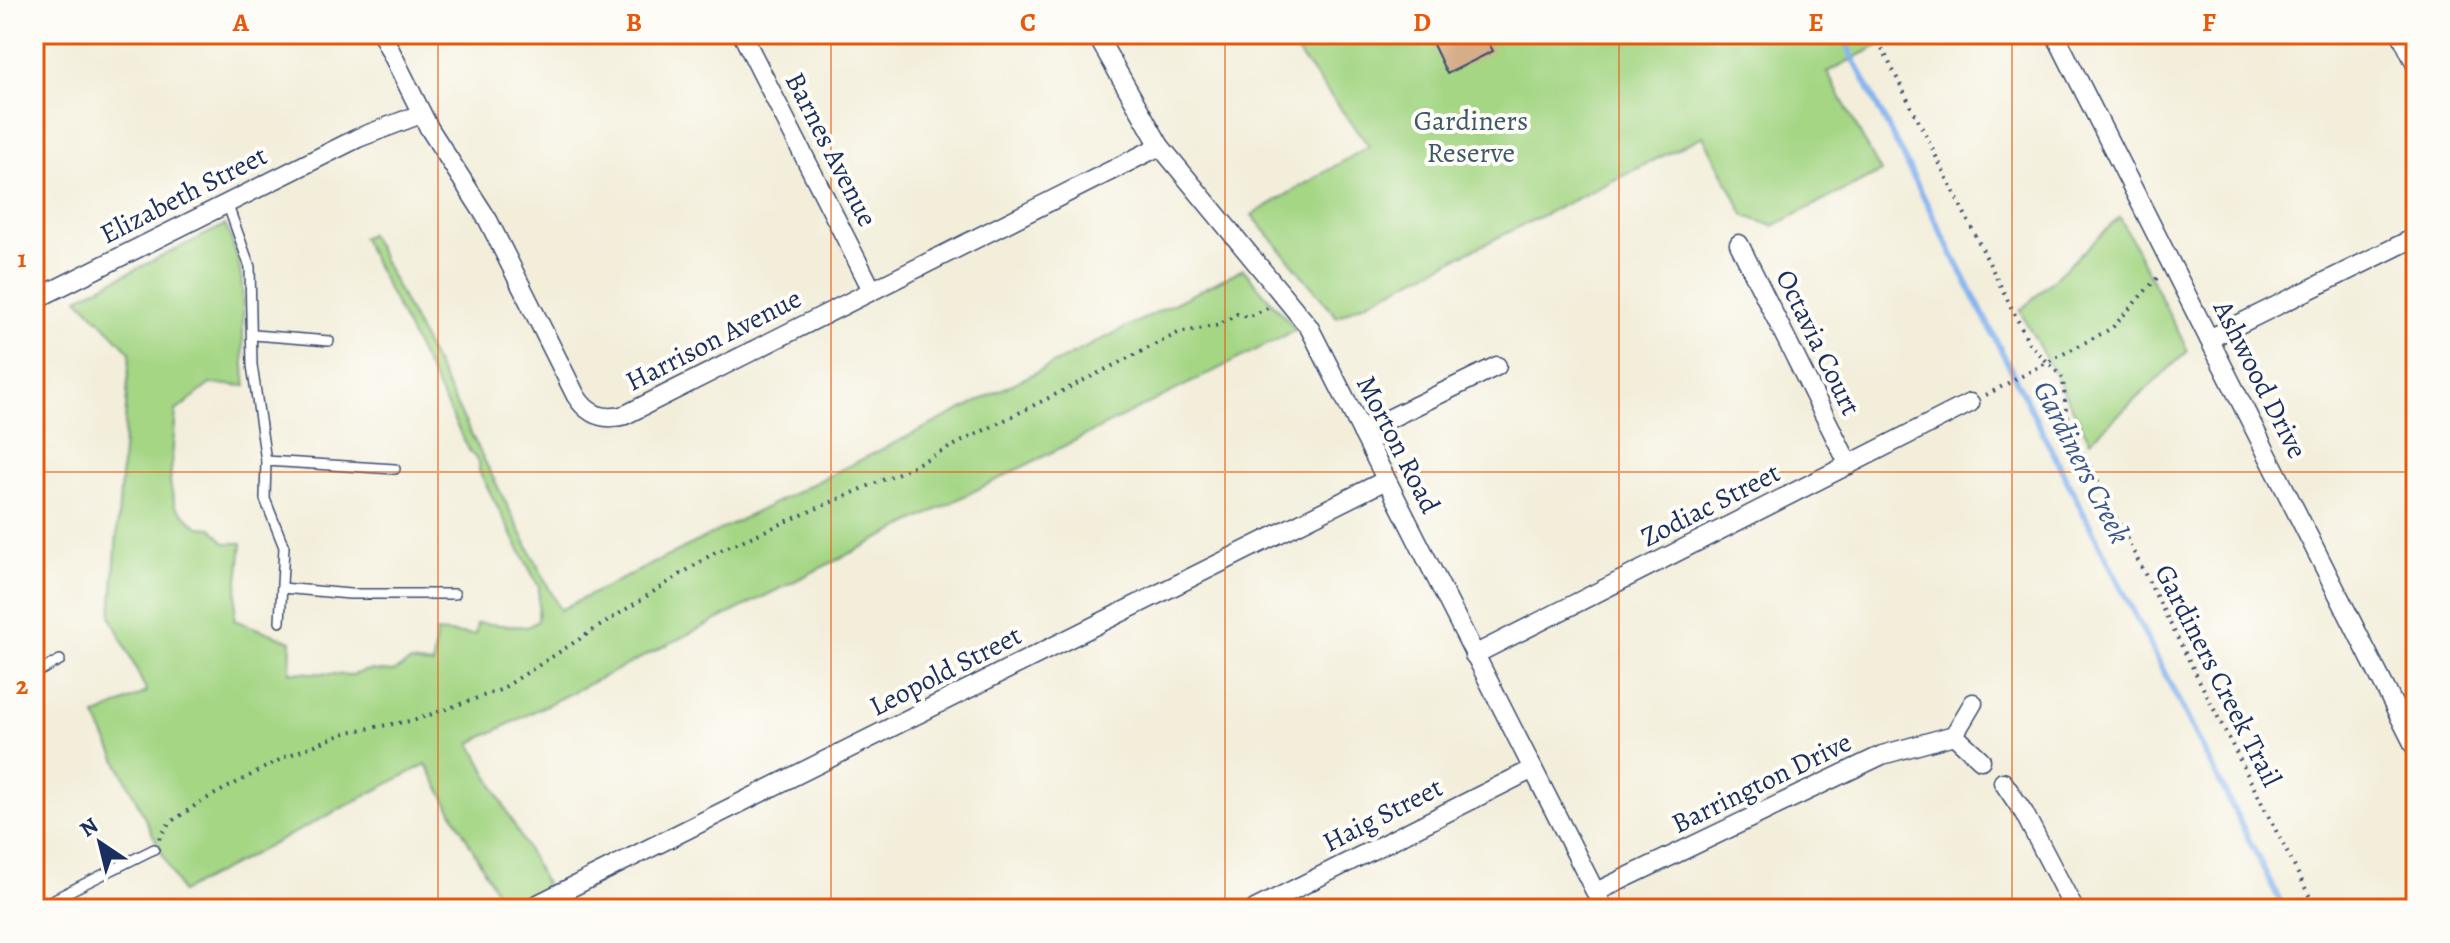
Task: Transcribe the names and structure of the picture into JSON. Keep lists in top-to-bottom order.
{
  "streets": {
    "street": [
      "Barnes Avenue",
      "Elizabeth Street",
      "Harrison Avenue",
      "Octavia Court",
      "Ashwood Drive",
      "Morton Road",
      "Zodiac Street",
      "Leopold Street",
      "Barrington Drive",
      "Haig Street"
    ],
    "path": ["Gardiners Creek Trail"]
  },
  "crossings": [
    ["Barnes Avenue", "Harrison Avenue"],
    ["Elizabeth Street", "Harrison Avenue"],
    ["Harrison Avenue", "Morton Road"],
    ["Octavia Court", "Zodiac Street"],
    ["Morton Road", "Zodiac Street"],
    ["Morton Road", "Leopold Street"],
    ["Morton Road", "Barrington Drive"],
    ["Morton Road", "Haig Street"]
  ],
  "water": ["Gardiners Creek"],
  "parks": ["Gardiners Reserve"],
  "north": "top left",
  "grid": {
    "columns": [
      "A",
      "B",
      "C",
      "D",
      "E",
      "F"
    ],
    "rows": ["1", "2"]
  }
}
